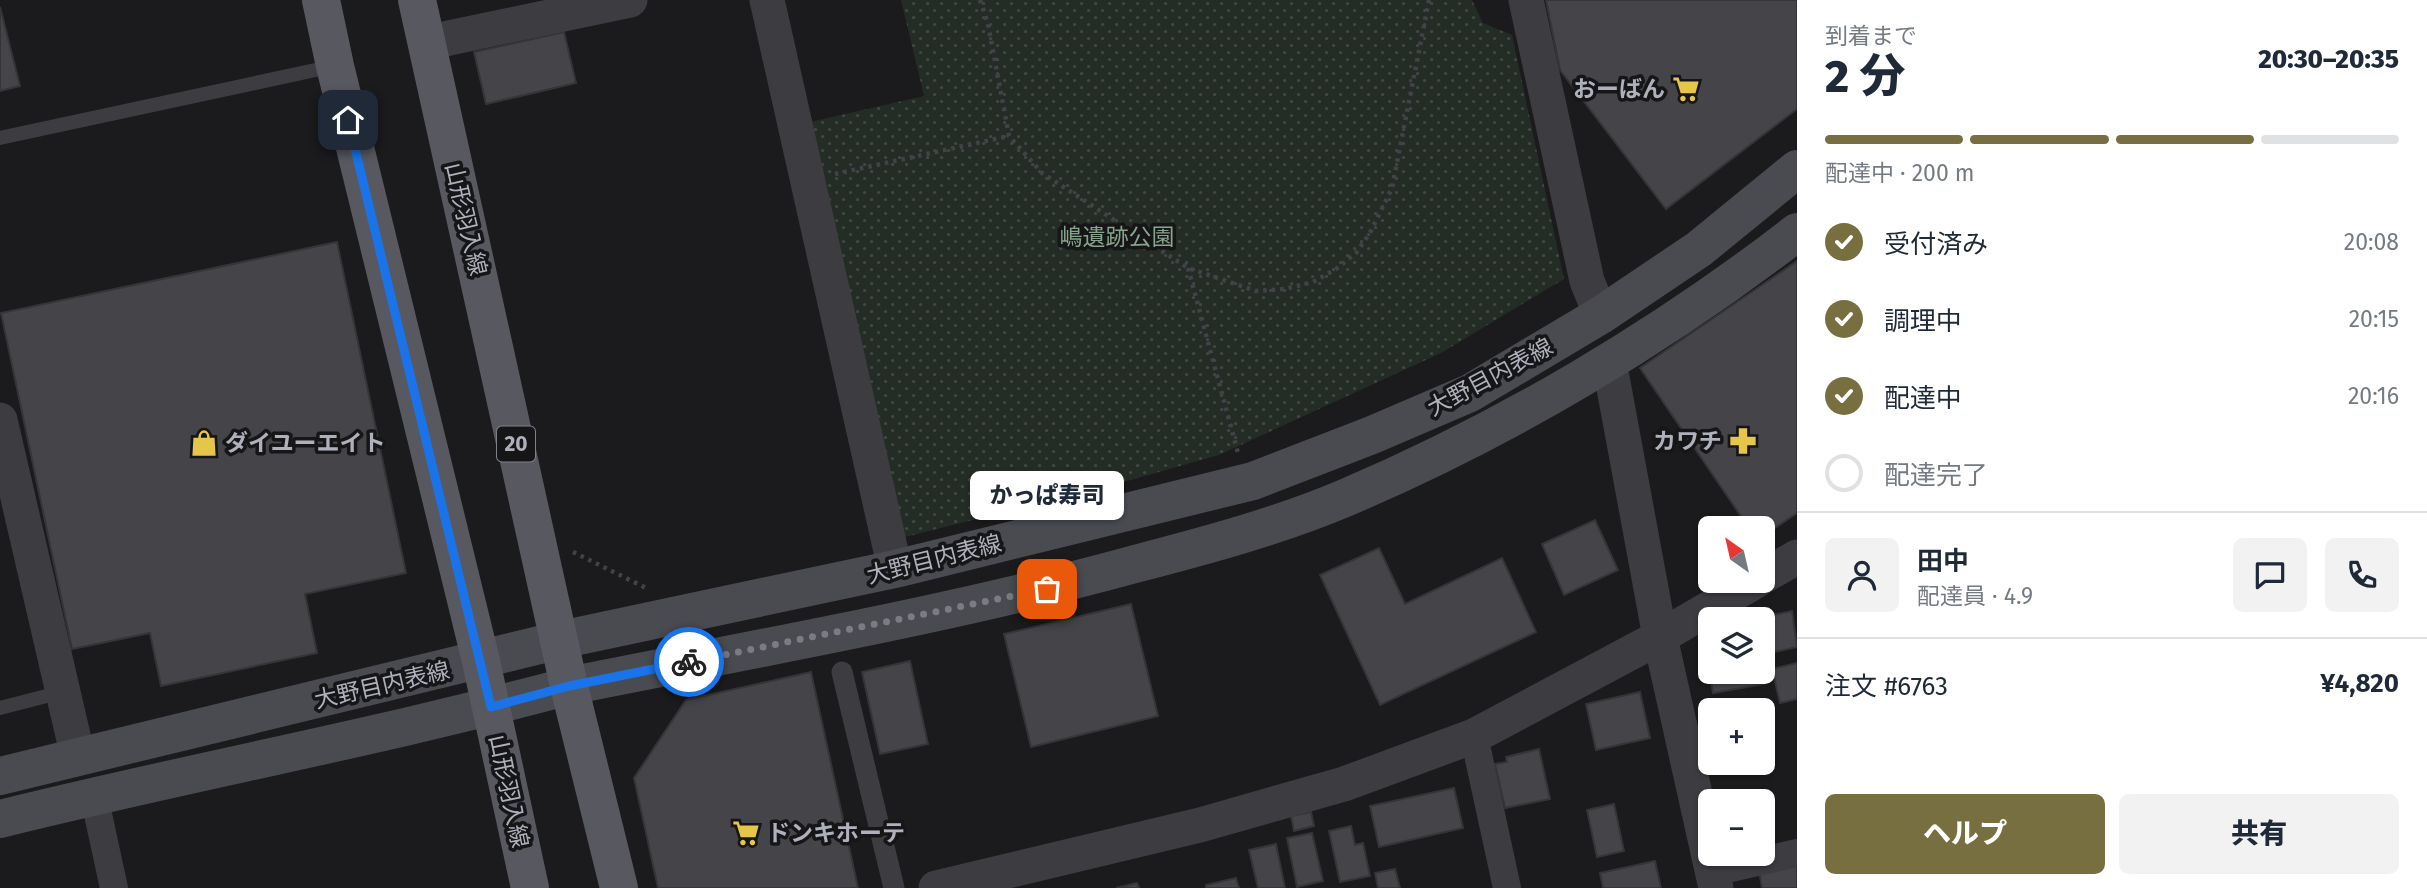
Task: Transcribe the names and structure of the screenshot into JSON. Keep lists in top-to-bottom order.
{
  "streets": {
    "main road": ["山形羽入線", "大野目内表線", "20"]
  },
  "crossings": [
    ["山形羽入線", "大野目内表線"]
  ],
  "parks": ["嶋遺跡公園"],
  "places": {
    "supermarket": ["おーばん", "ドンキホーテ"],
    "pharmacy": ["カワチ"],
    "shop": ["ダイユーエイト"],
    "other": ["かっぱ寿司"]
  },
  "north": "top left",
  "page": {
    "heading": ["2 分", "到着まで", "20:30–20:35"],
    "panel": [
      "田中",
      "配達員 · 4.9",
      "注文 #6763",
      "¥4,820"
    ],
    "bar": "配達中 · 200 m",
    "list": [
      ["受付済み", "20:08"],
      ["調理中", "20:15"],
      ["配達中", "20:16"],
      "配達完了"
    ],
    "bubble": "かっぱ寿司",
    "map_buttons": ["+", "−"],
    "buttons": ["ヘルプ", "共有"]
  }
}
